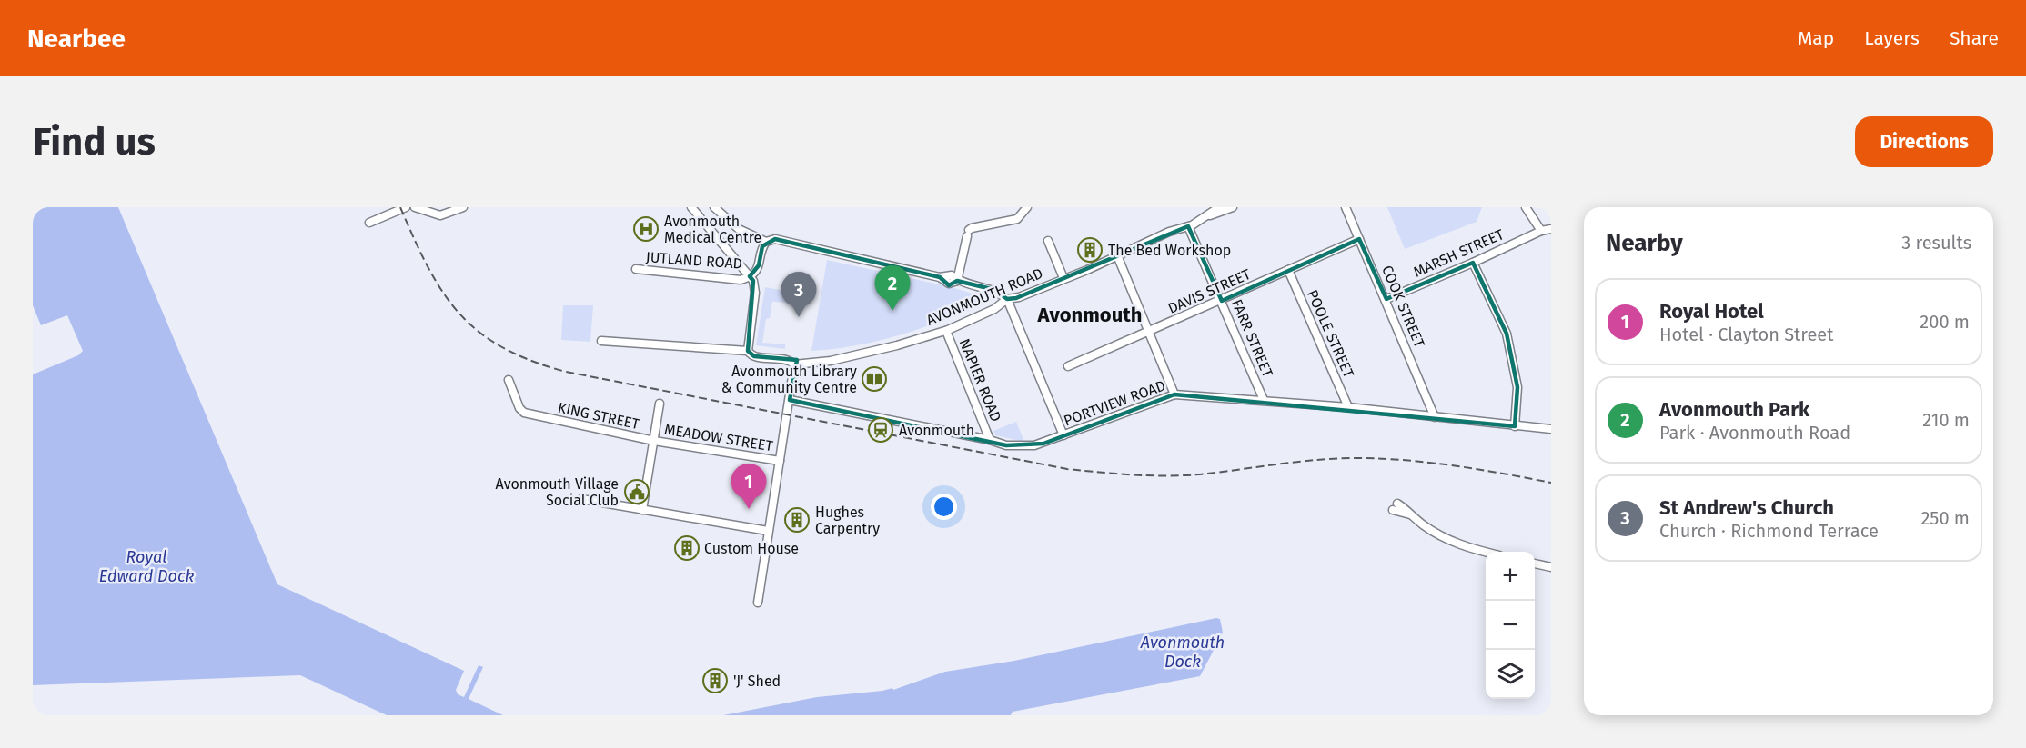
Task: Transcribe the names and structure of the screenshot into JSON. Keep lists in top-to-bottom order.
{
  "streets": {
    "street": [
      "MARSH STREET",
      "JUTLAND ROAD",
      "DAVIS STREET",
      "AVONMOUTH ROAD",
      "COOK STREET",
      "POOLE STREET",
      "FARR STREET",
      "NAPIER ROAD",
      "PORTVIEW ROAD",
      "KING STREET",
      "MEADOW STREET"
    ]
  },
  "crossings": [
    ["MARSH STREET", "COOK STREET"],
    ["DAVIS STREET", "COOK STREET"],
    ["DAVIS STREET", "POOLE STREET"],
    ["DAVIS STREET", "FARR STREET"],
    ["AVONMOUTH ROAD", "FARR STREET"],
    ["AVONMOUTH ROAD", "NAPIER ROAD"],
    ["COOK STREET", "PORTVIEW ROAD"],
    ["POOLE STREET", "PORTVIEW ROAD"],
    ["FARR STREET", "PORTVIEW ROAD"],
    ["NAPIER ROAD", "PORTVIEW ROAD"],
    ["KING STREET", "MEADOW STREET"]
  ],
  "districts": ["Avonmouth"],
  "water": ["Royal Edward Dock", "Avonmouth Dock"],
  "places": {
    "hospital": ["Avonmouth Medical Centre"],
    "building": [
      "The Bed Workshop",
      "Hughes Carpentry",
      "Custom House",
      "'J' Shed"
    ],
    "library": ["Avonmouth Library & Community Centre"],
    "station": ["Avonmouth"],
    "public building": ["Avonmouth Village Social Club"]
  },
  "page": {
    "header": "Nearbee",
    "nav": ["Map", "Layers", "Share"],
    "buttons": "Directions",
    "title": "Find us",
    "heading": ["Nearby", "3 results"],
    "pins": ["2", "3", "1"],
    "list": [
      {
        "mark": "1",
        "name": "Royal Hotel",
        "note": "Hotel · Clayton Street",
        "value": "200 m"
      },
      {
        "mark": "2",
        "name": "Avonmouth Park",
        "note": "Park · Avonmouth Road",
        "value": "210 m"
      },
      {
        "mark": "3",
        "name": "St Andrew's Church",
        "note": "Church · Richmond Terrace",
        "value": "250 m"
      }
    ],
    "map_buttons": ["+", "−"]
  }
}
